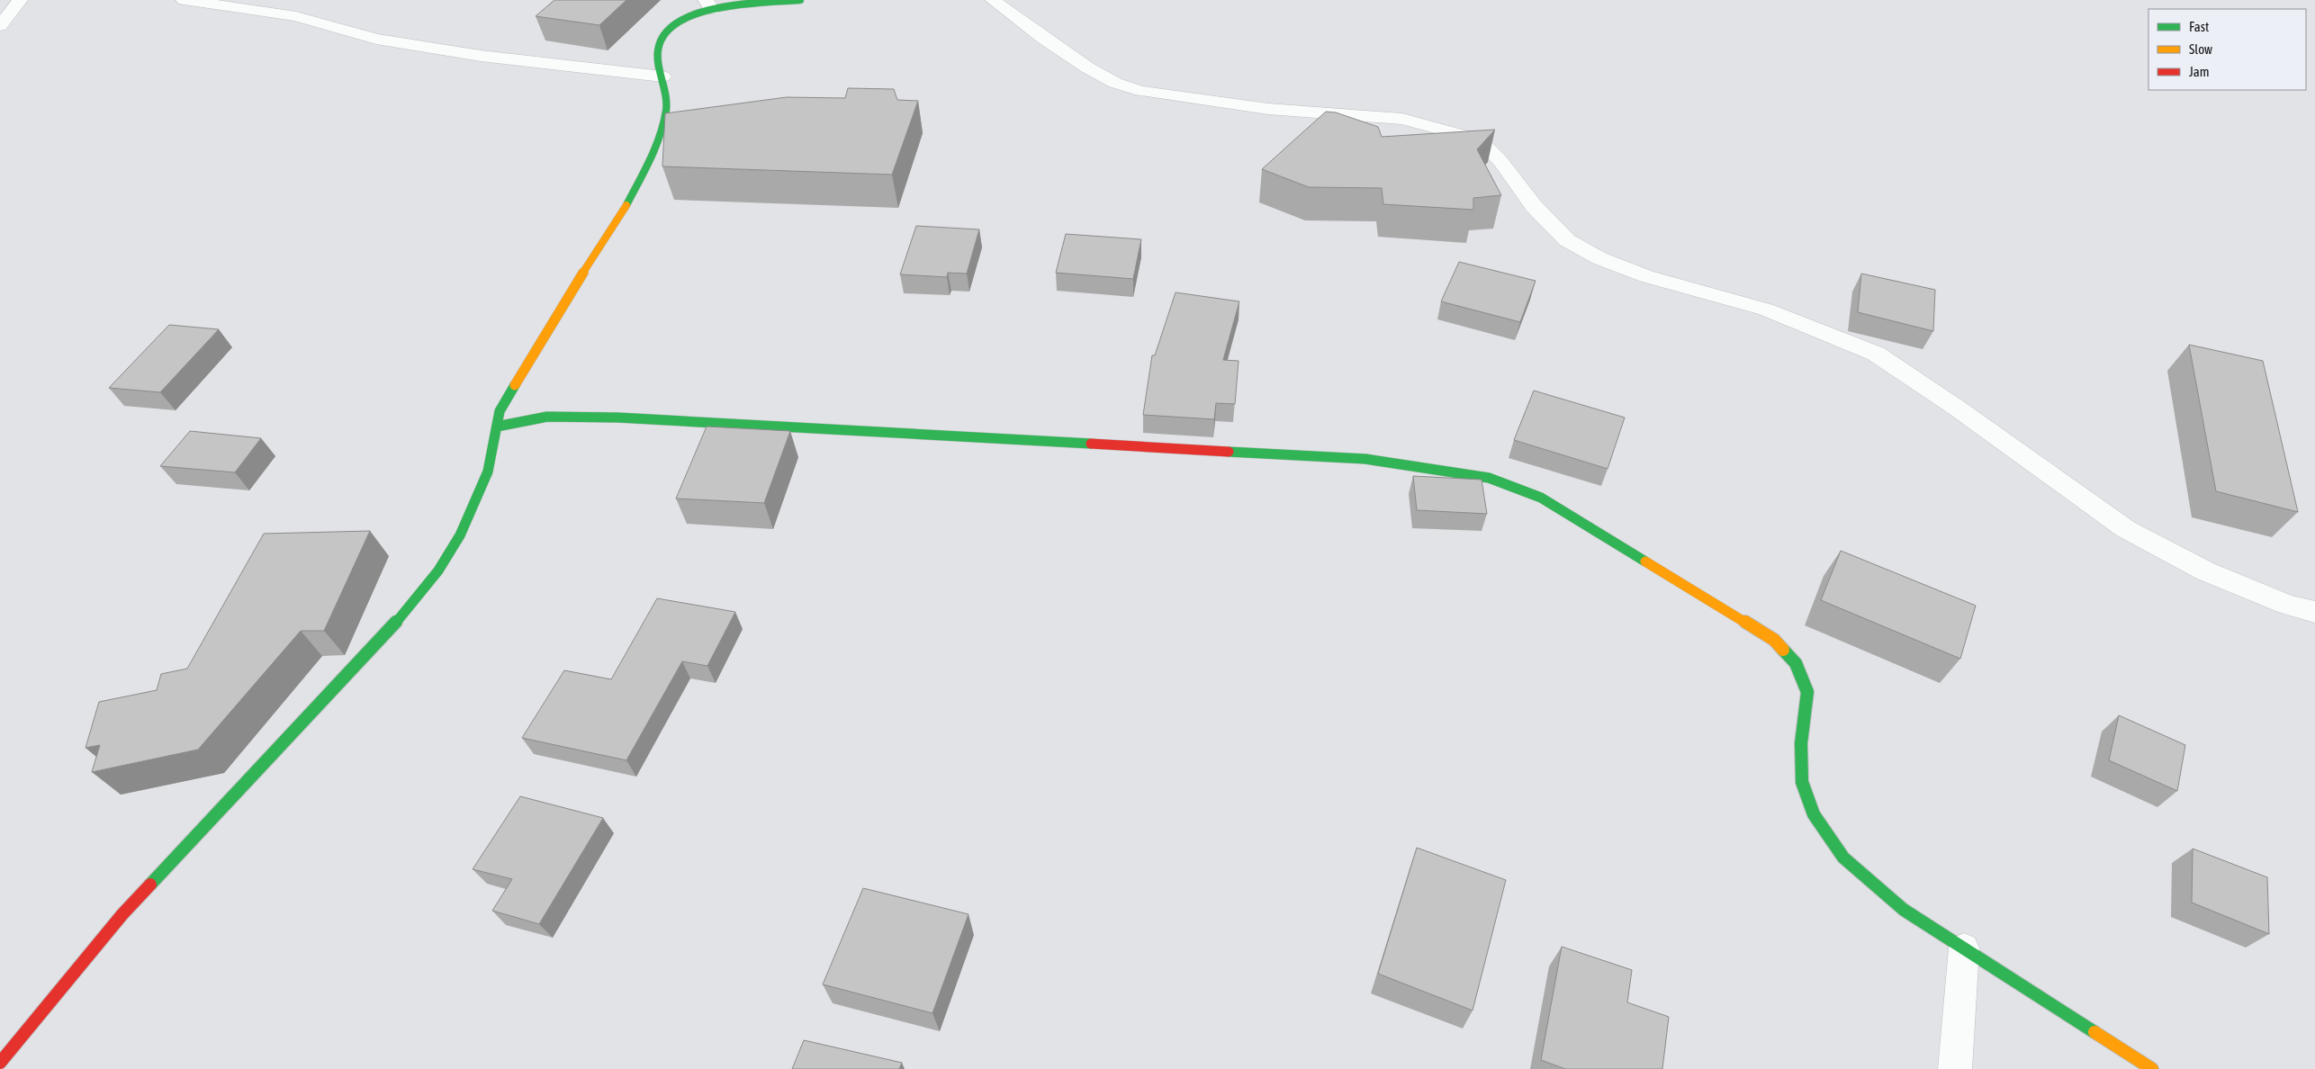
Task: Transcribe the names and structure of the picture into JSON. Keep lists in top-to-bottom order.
{
  "legend": ["Fast", "Slow", "Jam"]
}
